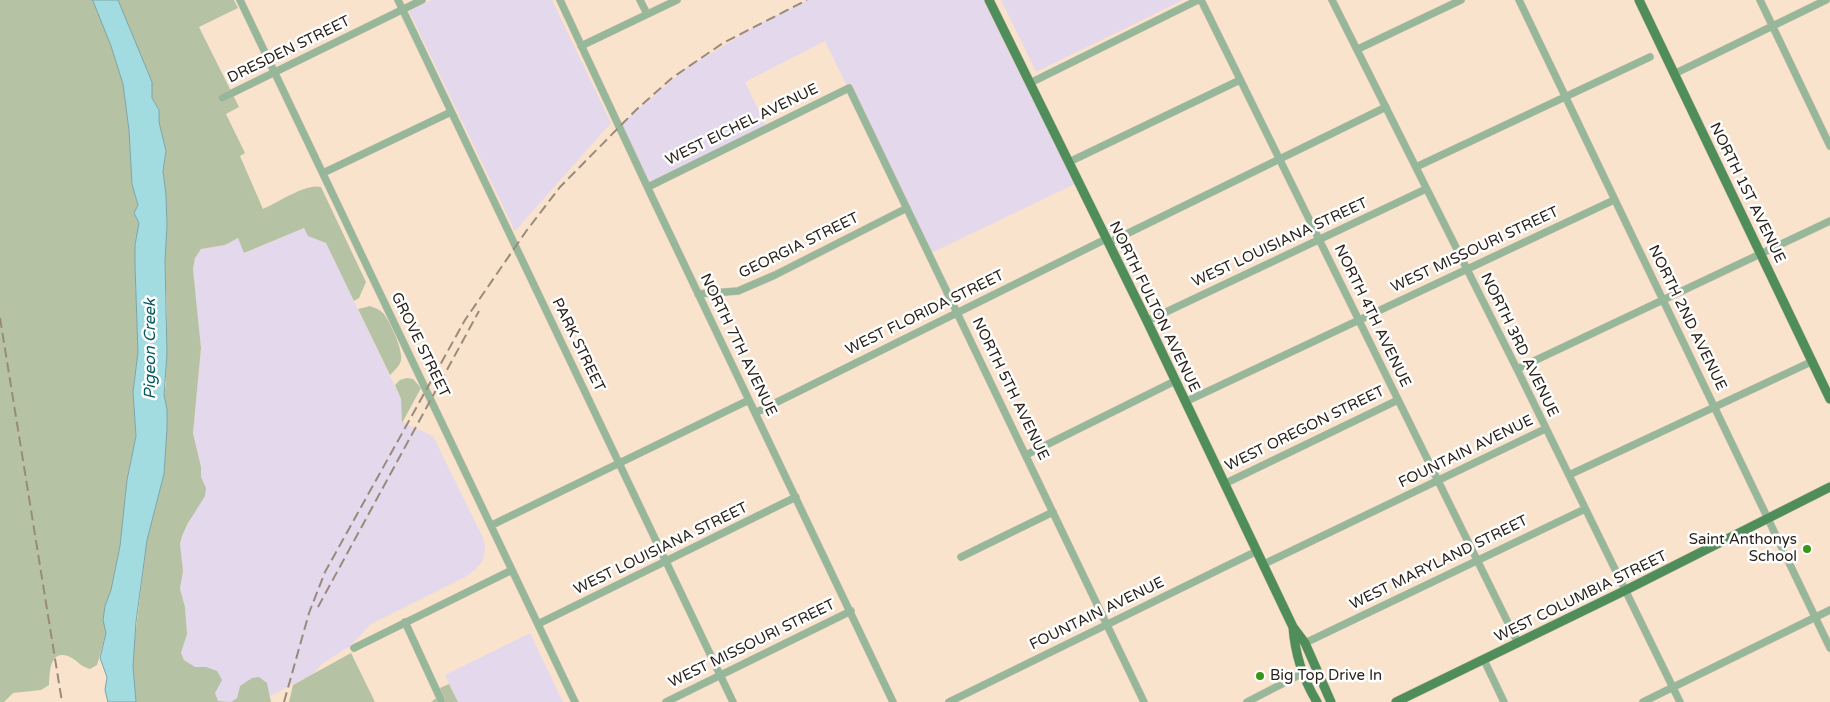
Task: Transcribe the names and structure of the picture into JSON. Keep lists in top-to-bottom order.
{
  "streets": {
    "main road": ["NORTH 1ST AVENUE", "NORTH FULTON AVENUE", "WEST COLUMBIA STREET"],
    "street": [
      "DRESDEN STREET",
      "WEST EICHEL AVENUE",
      "WEST LOUISIANA STREET",
      "GEORGIA STREET",
      "WEST MISSOURI STREET",
      "WEST FLORIDA STREET",
      "NORTH 4TH AVENUE",
      "NORTH 2ND AVENUE",
      "GROVE STREET",
      "PARK STREET",
      "NORTH 7TH AVENUE",
      "NORTH 3RD AVENUE",
      "NORTH 5TH AVENUE",
      "WEST OREGON STREET",
      "FOUNTAIN AVENUE",
      "WEST MARYLAND STREET"
    ]
  },
  "crossings": [
    ["DRESDEN STREET", "GROVE STREET"],
    ["DRESDEN STREET", "PARK STREET"],
    ["WEST EICHEL AVENUE", "NORTH 7TH AVENUE"],
    ["WEST EICHEL AVENUE", "NORTH 5TH AVENUE"],
    ["WEST LOUISIANA STREET", "NORTH FULTON AVENUE"],
    ["WEST LOUISIANA STREET", "NORTH 4TH AVENUE"],
    ["WEST LOUISIANA STREET", "GROVE STREET"],
    ["WEST LOUISIANA STREET", "PARK STREET"],
    ["WEST LOUISIANA STREET", "NORTH 7TH AVENUE"],
    ["WEST LOUISIANA STREET", "NORTH 3RD AVENUE"],
    ["GEORGIA STREET", "NORTH 7TH AVENUE"],
    ["GEORGIA STREET", "NORTH 5TH AVENUE"],
    ["WEST MISSOURI STREET", "NORTH FULTON AVENUE"],
    ["WEST MISSOURI STREET", "NORTH 4TH AVENUE"],
    ["WEST MISSOURI STREET", "NORTH 2ND AVENUE"],
    ["WEST MISSOURI STREET", "PARK STREET"],
    ["WEST MISSOURI STREET", "NORTH 7TH AVENUE"],
    ["WEST MISSOURI STREET", "NORTH 3RD AVENUE"],
    ["NORTH FULTON AVENUE", "WEST FLORIDA STREET"],
    ["NORTH FULTON AVENUE", "WEST OREGON STREET"],
    ["NORTH FULTON AVENUE", "FOUNTAIN AVENUE"],
    ["NORTH FULTON AVENUE", "WEST MARYLAND STREET"],
    ["WEST FLORIDA STREET", "NORTH 4TH AVENUE"],
    ["WEST FLORIDA STREET", "NORTH 7TH AVENUE"],
    ["WEST FLORIDA STREET", "NORTH 3RD AVENUE"],
    ["WEST FLORIDA STREET", "NORTH 5TH AVENUE"],
    ["NORTH 4TH AVENUE", "WEST OREGON STREET"],
    ["NORTH 4TH AVENUE", "FOUNTAIN AVENUE"],
    ["NORTH 4TH AVENUE", "WEST MARYLAND STREET"],
    ["NORTH 4TH AVENUE", "WEST COLUMBIA STREET"],
    ["NORTH 2ND AVENUE", "WEST COLUMBIA STREET"],
    ["NORTH 3RD AVENUE", "FOUNTAIN AVENUE"],
    ["NORTH 3RD AVENUE", "WEST MARYLAND STREET"],
    ["NORTH 3RD AVENUE", "WEST COLUMBIA STREET"],
    ["NORTH 5TH AVENUE", "FOUNTAIN AVENUE"]
  ],
  "water": ["Pigeon Creek"],
  "places": ["Saint Anthonys School", "Big Top Drive In"]
}
